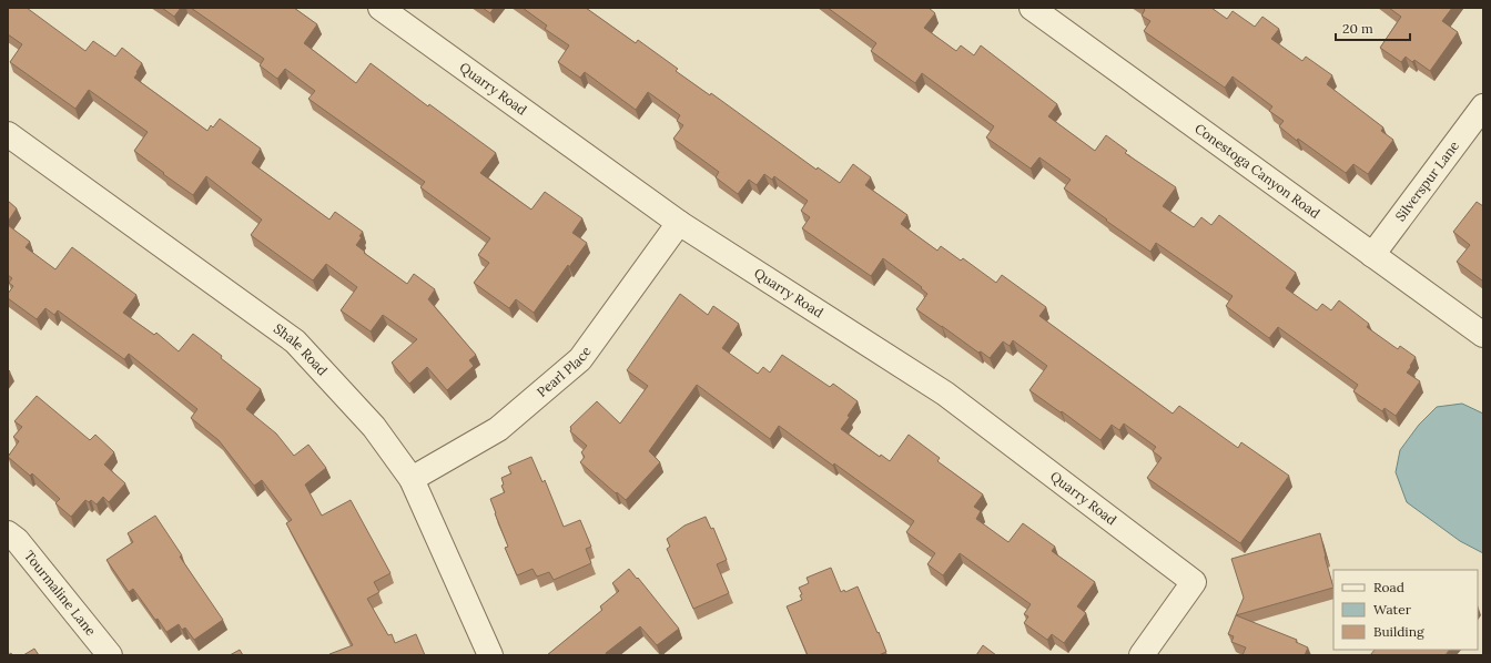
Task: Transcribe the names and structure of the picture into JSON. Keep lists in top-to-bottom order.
{
  "streets": {
    "street": [
      "Quarry Road",
      "Conestoga Canyon Road",
      "Silverspur Lane",
      "Shale Road",
      "Pearl Place",
      "Tourmaline Lane"
    ]
  },
  "crossings": [
    ["Quarry Road", "Pearl Place"],
    ["Conestoga Canyon Road", "Silverspur Lane"],
    ["Shale Road", "Pearl Place"]
  ],
  "legend": ["Road", "Water", "Building"],
  "scale_bar": "20 m"
}
